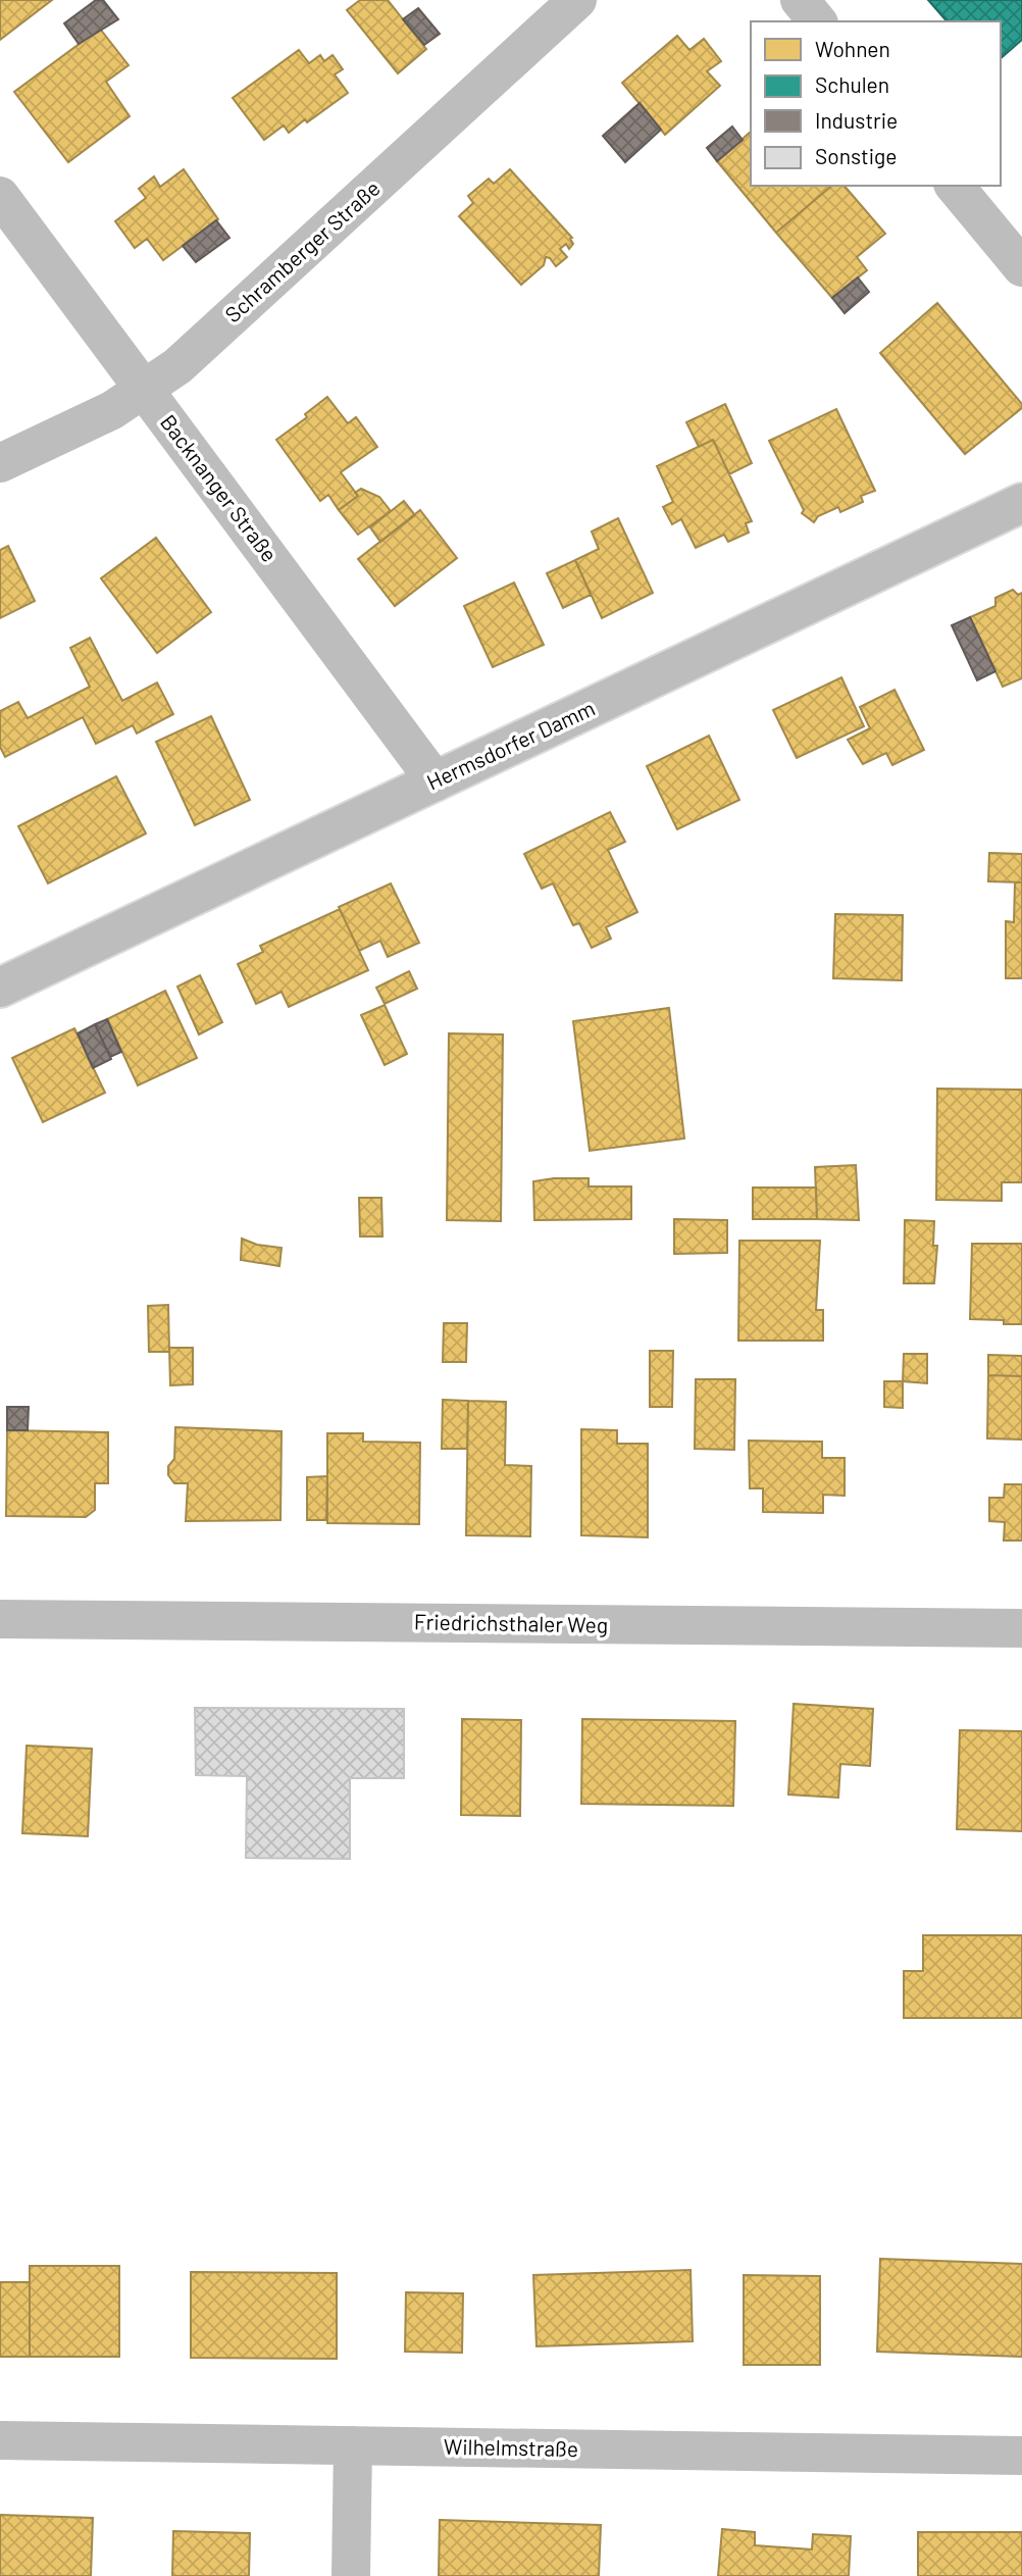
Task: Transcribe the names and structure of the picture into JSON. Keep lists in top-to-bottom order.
{
  "streets": {
    "street": [
      "Schramberger Straße",
      "Backnanger Straße",
      "Hermsdorfer Damm",
      "Friedrichsthaler Weg",
      "Wilhelmstraße"
    ]
  },
  "crossings": [
    ["Schramberger Straße", "Backnanger Straße"],
    ["Backnanger Straße", "Hermsdorfer Damm"]
  ],
  "legend": [
    "Wohnen",
    "Schulen",
    "Industrie",
    "Sonstige"
  ]
}
